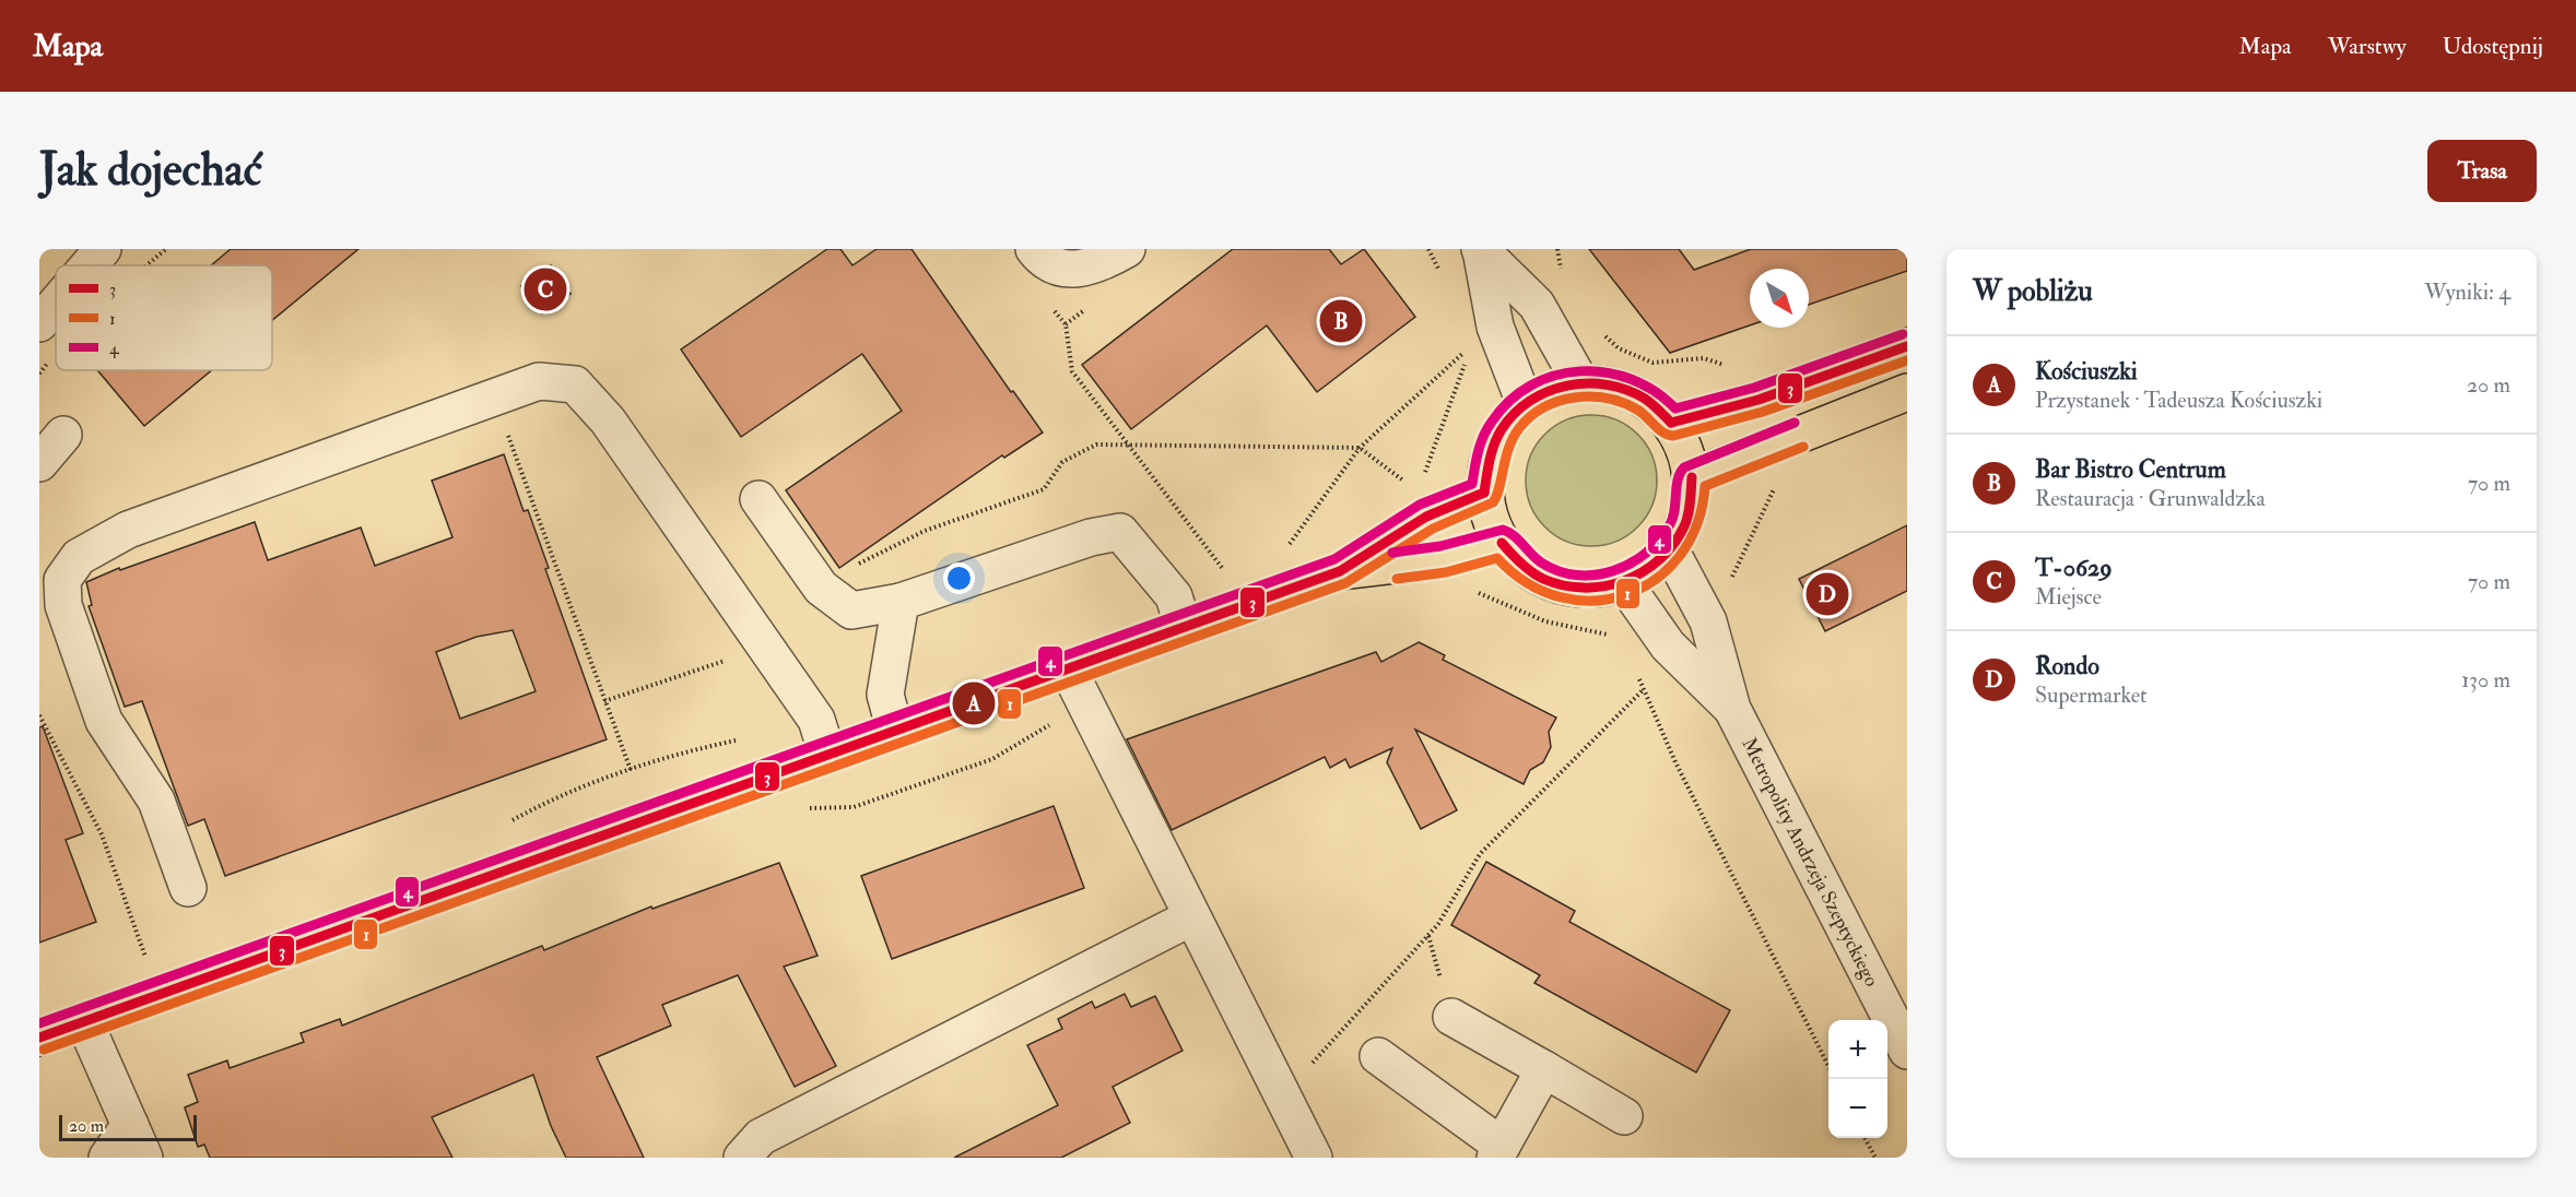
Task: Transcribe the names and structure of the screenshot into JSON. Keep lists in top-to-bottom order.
{
  "streets": {
    "street": ["Metropolity Andrzeja Szeptyckiego"]
  },
  "lines": ["transit line 4", "transit line 3", "transit line 1"],
  "legend": ["3", "1", "4"],
  "scale_bar": "20 m",
  "north": "bottom right",
  "page": {
    "header": "Mapa",
    "nav": ["Mapa", "Warstwy", "Udostępnij"],
    "buttons": "Trasa",
    "title": "Jak dojechać",
    "heading": ["W pobliżu", "Wyniki: 4"],
    "pins": [
      "C",
      "B",
      "D",
      "A"
    ],
    "list": [
      {
        "mark": "A",
        "name": "Kościuszki",
        "note": "Przystanek · Tadeusza Kościuszki",
        "value": "20 m"
      },
      {
        "mark": "B",
        "name": "Bar Bistro Centrum",
        "note": "Restauracja · Grunwaldzka",
        "value": "70 m"
      },
      {
        "mark": "C",
        "name": "T-0629",
        "note": "Miejsce",
        "value": "70 m"
      },
      {
        "mark": "D",
        "name": "Rondo",
        "note": "Supermarket",
        "value": "130 m"
      }
    ],
    "map_buttons": ["+", "−"],
    "scale": "20 m"
  }
}
